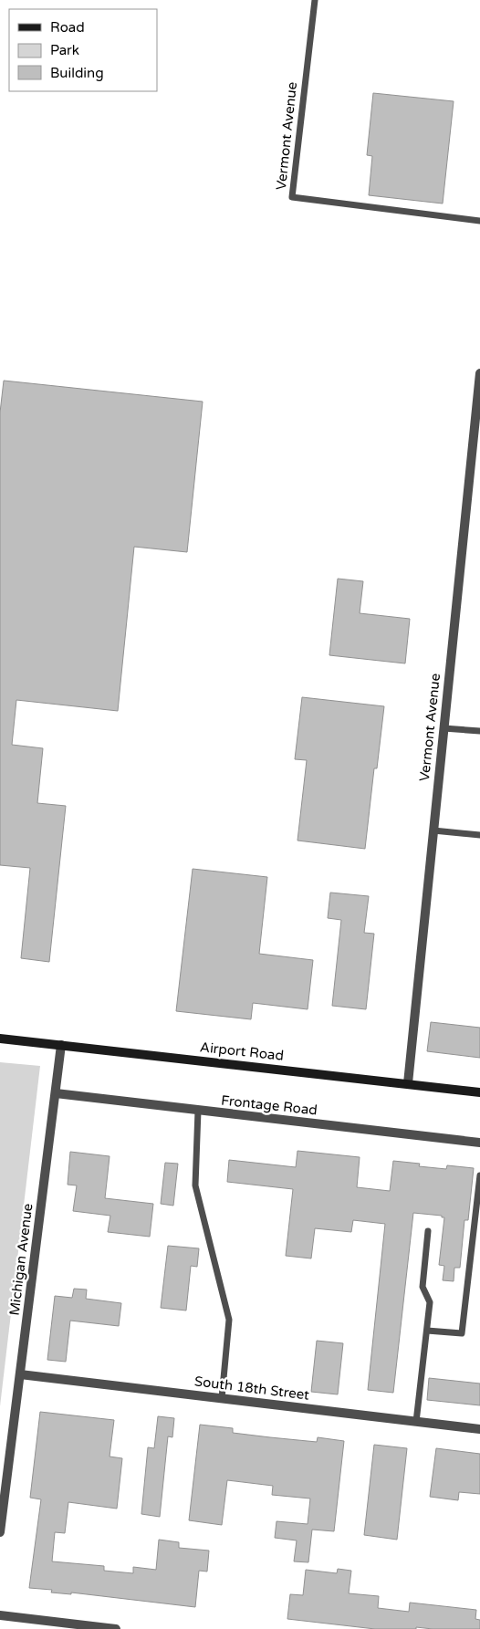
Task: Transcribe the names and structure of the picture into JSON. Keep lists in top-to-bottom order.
{
  "streets": {
    "main road": ["Airport Road"],
    "street": [
      "Vermont Avenue",
      "Frontage Road",
      "Michigan Avenue",
      "South 18th Street"
    ]
  },
  "crossings": [
    ["Vermont Avenue", "Airport Road"],
    ["Airport Road", "Michigan Avenue"],
    ["Frontage Road", "Michigan Avenue"],
    ["Michigan Avenue", "South 18th Street"]
  ],
  "legend": ["Road", "Park", "Building"]
}
